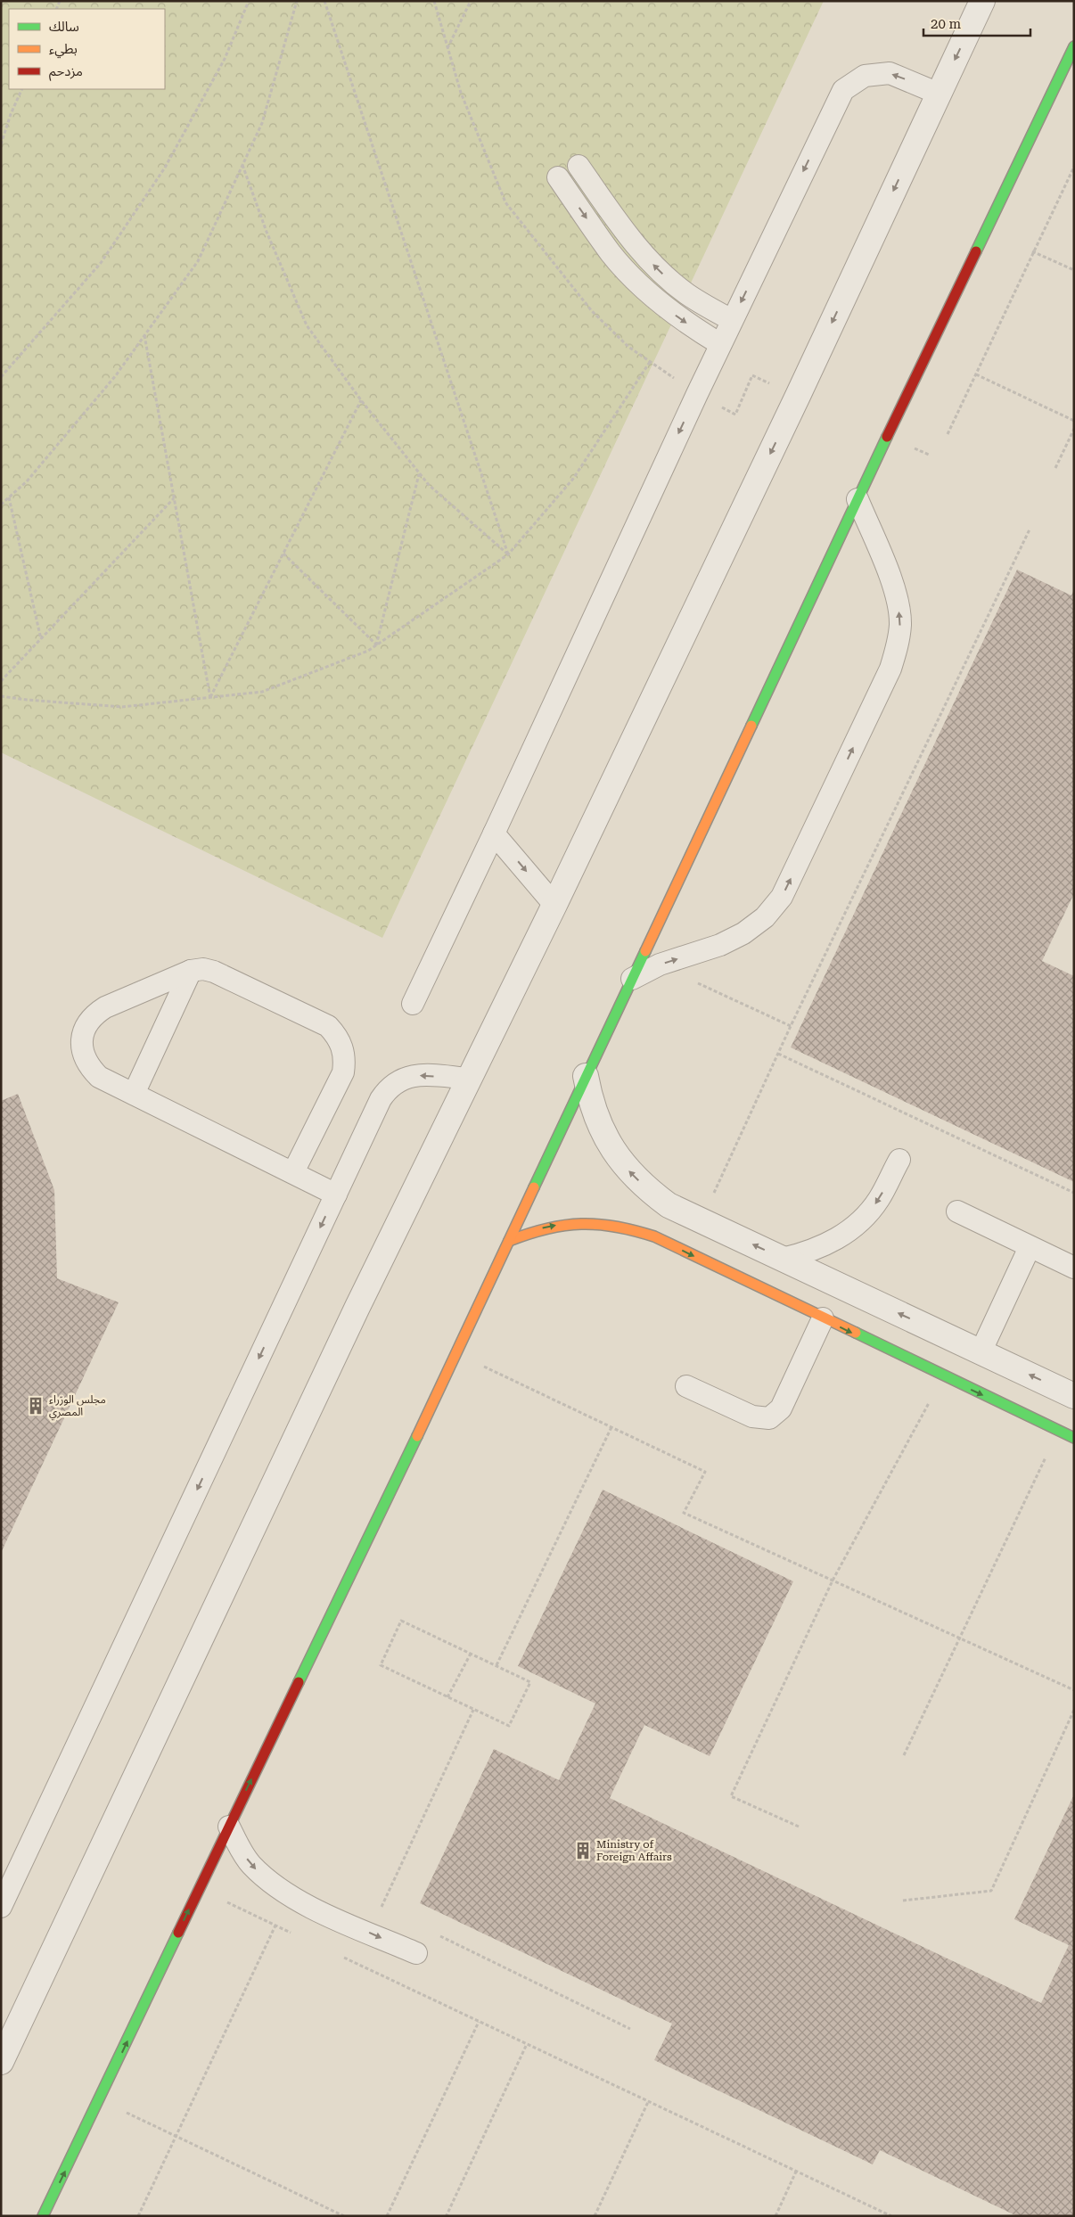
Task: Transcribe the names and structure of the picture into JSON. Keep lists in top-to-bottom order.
{
  "places": {
    "building": ["مجلس الوزراء المصري", "Ministry of Foreign Affairs"]
  },
  "legend": ["سالك", "بطيء", "مزدحم"],
  "scale_bar": "20 m"
}
